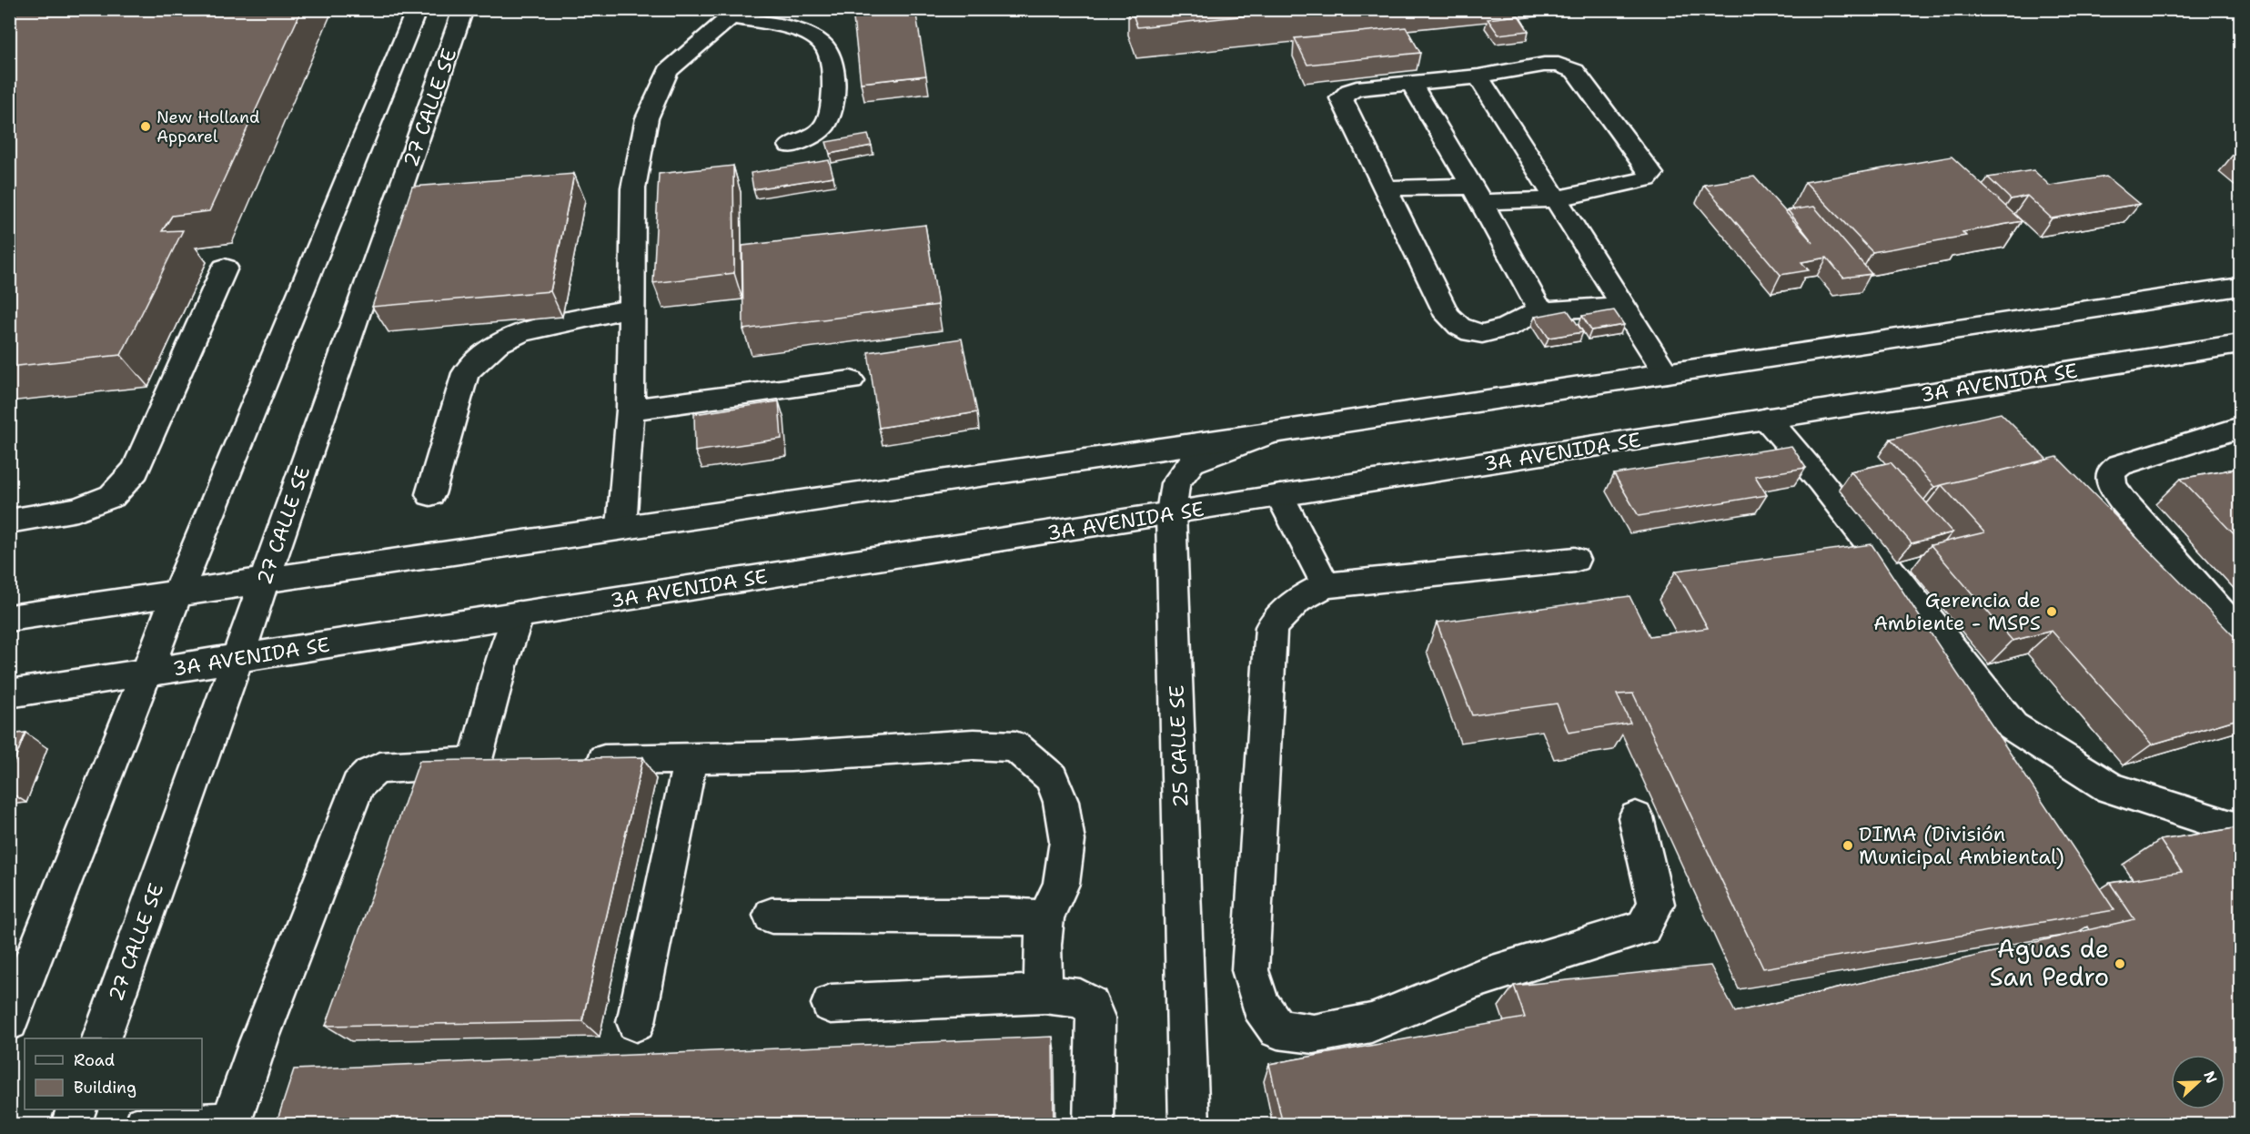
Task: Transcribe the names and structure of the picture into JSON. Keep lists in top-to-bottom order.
{
  "streets": {
    "main road": ["27 CALLE SE", "3A AVENIDA SE", "25 CALLE SE"]
  },
  "crossings": [
    ["27 CALLE SE", "3A AVENIDA SE"],
    ["3A AVENIDA SE", "25 CALLE SE"]
  ],
  "places": [
    "New Holland Apparel",
    "Gerencia de Ambiente - MSPS",
    "DIMA (División Municipal Ambiental)",
    "Aguas de San Pedro"
  ],
  "legend": ["Road", "Building"],
  "north": "right"
}
